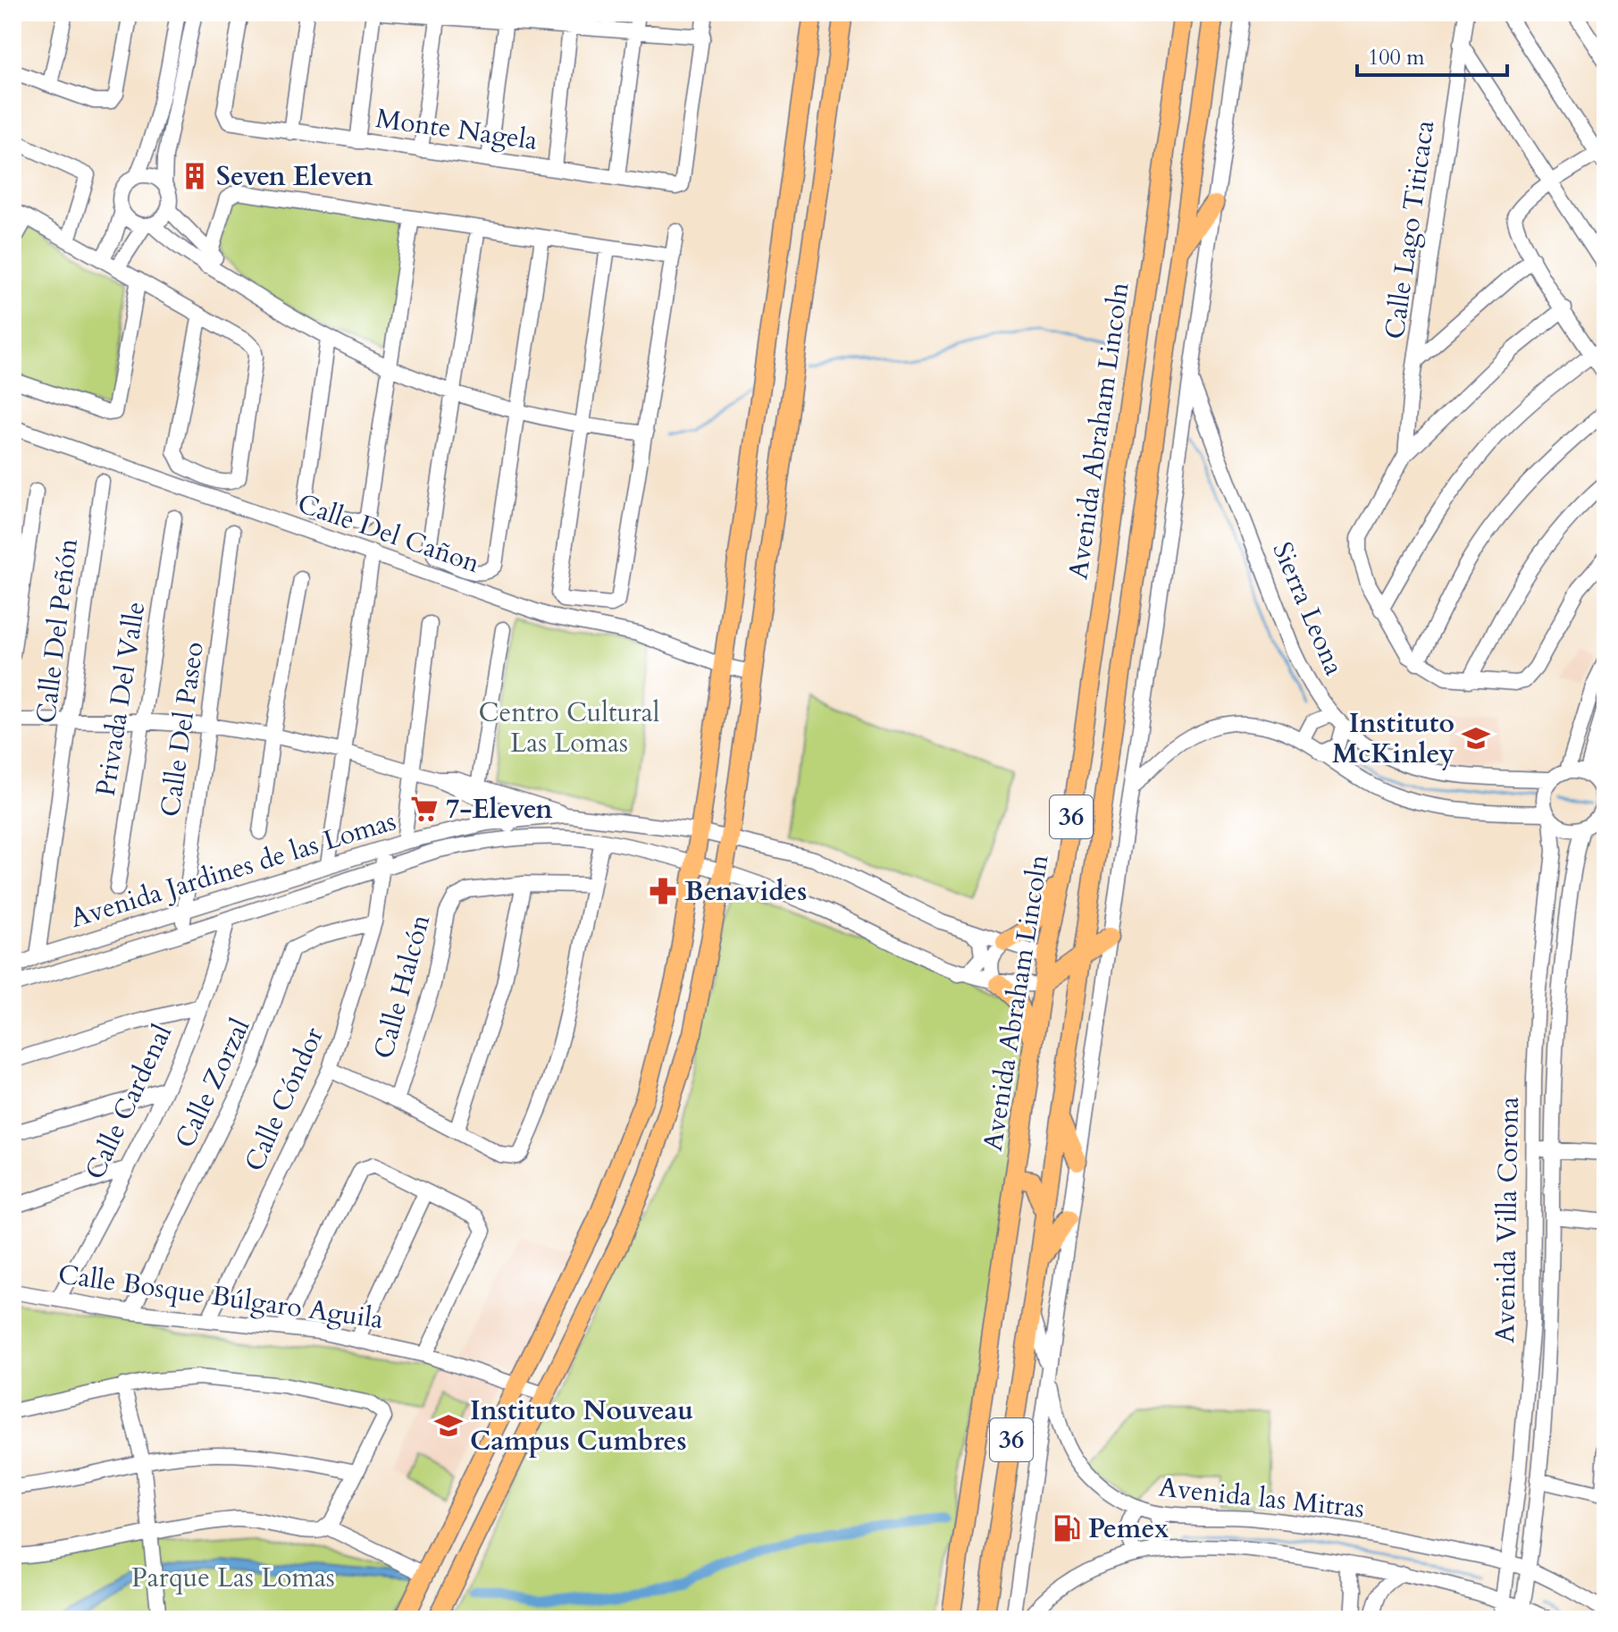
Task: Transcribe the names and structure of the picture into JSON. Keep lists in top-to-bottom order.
{
  "streets": {
    "main road": ["Avenida Abraham Lincoln", "36"],
    "street": [
      "Monte Nagela",
      "Calle Lago Titicaca",
      "Calle Del Cañon",
      "Sierra Leona",
      "Calle Del Peñón",
      "Privada Del Valle",
      "Calle Del Paseo",
      "Avenida Jardines de las Lomas",
      "Calle Halcón",
      "Calle Zorzal",
      "Calle Cóndor",
      "Calle Cardenal",
      "Avenida Villa Corona",
      "Calle Bosque Búlgaro Aguila",
      "Avenida las Mitras"
    ]
  },
  "crossings": [
    ["Avenida Abraham Lincoln", "Avenida Jardines de las Lomas"],
    ["Sierra Leona", "Avenida Villa Corona"],
    ["Calle Del Peñón", "Avenida Jardines de las Lomas"],
    ["Calle Del Paseo", "Avenida Jardines de las Lomas"],
    ["36", "Avenida las Mitras"],
    ["Avenida Jardines de las Lomas", "Calle Cóndor"],
    ["Avenida Jardines de las Lomas", "Calle Cardenal"],
    ["Calle Zorzal", "Calle Cóndor"],
    ["Calle Zorzal", "Calle Bosque Búlgaro Aguila"],
    ["Calle Cóndor", "Calle Bosque Búlgaro Aguila"],
    ["Calle Cardenal", "Calle Bosque Búlgaro Aguila"],
    ["Avenida Villa Corona", "Avenida las Mitras"]
  ],
  "parks": ["Centro Cultural Las Lomas", "Parque Las Lomas"],
  "places": {
    "building": ["Seven Eleven"],
    "school or university": ["Instituto McKinley", "Instituto Nouveau Campus Cumbres"],
    "supermarket": ["7-Eleven"],
    "pharmacy": ["Benavides"],
    "fuel station": ["Pemex"]
  },
  "scale_bar": "100 m"
}
